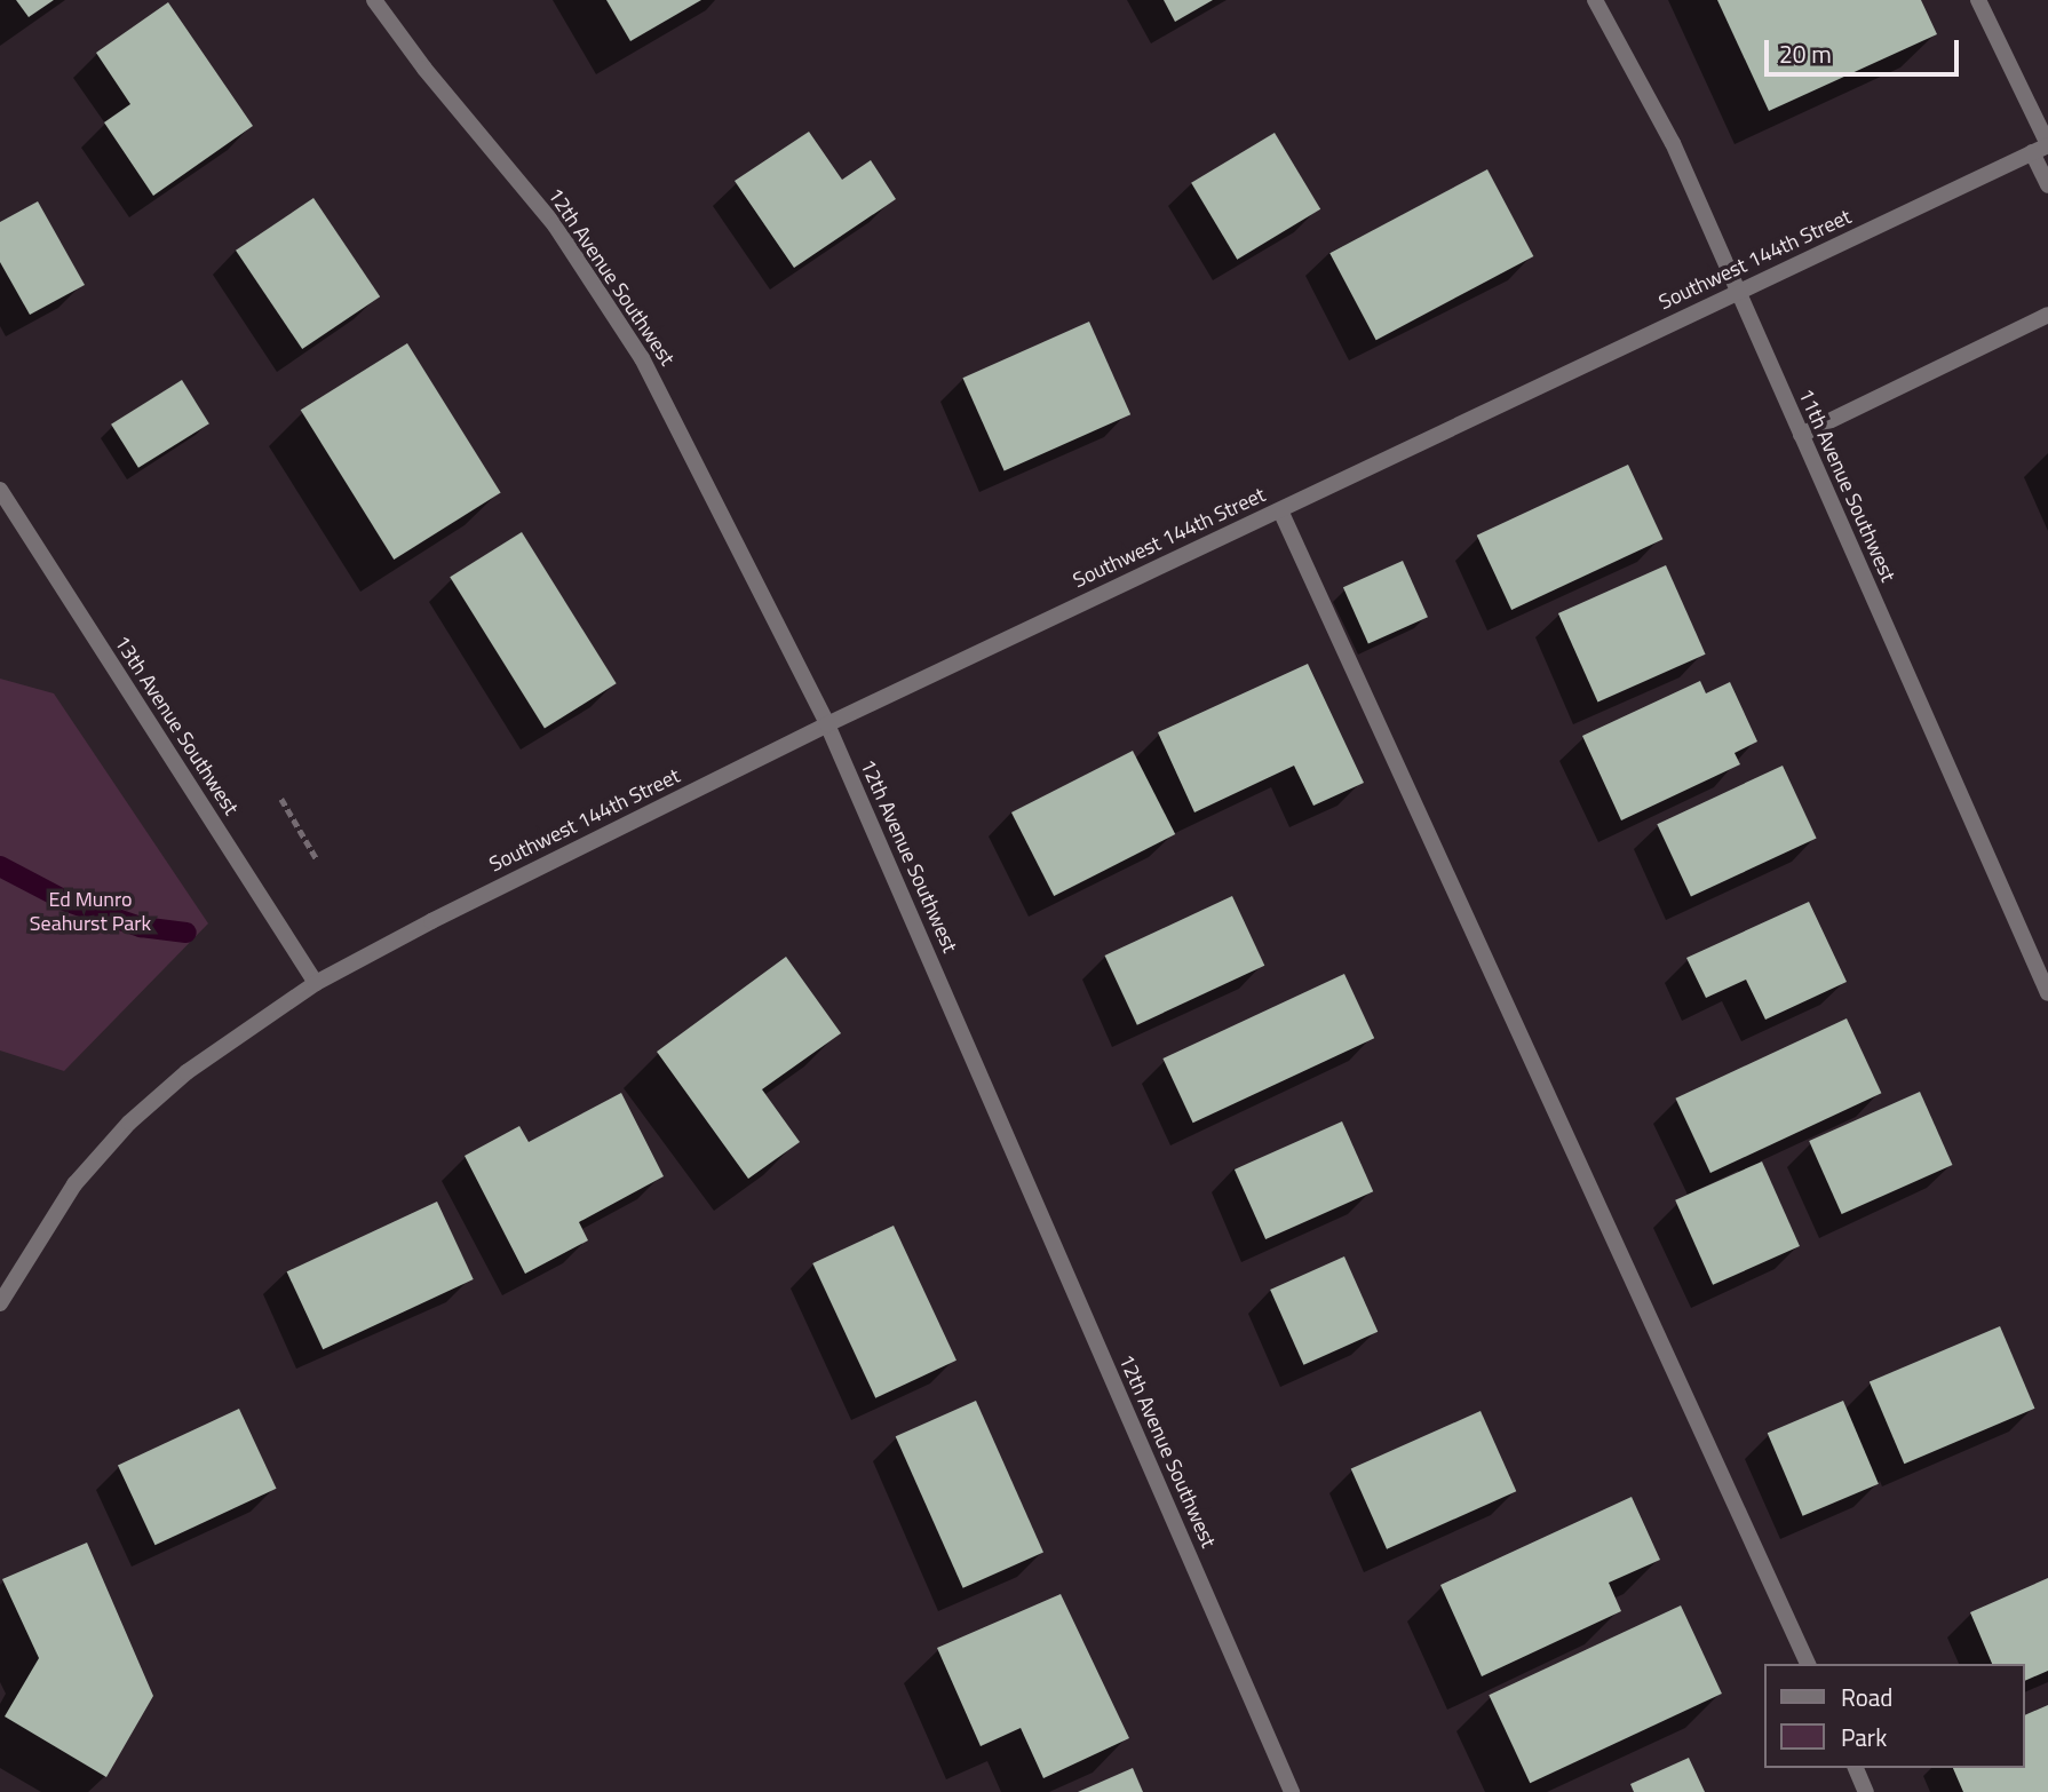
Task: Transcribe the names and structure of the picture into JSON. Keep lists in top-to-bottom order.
{
  "streets": {
    "street": [
      "Southwest 144th Street",
      "12th Avenue Southwest",
      "11th Avenue Southwest",
      "13th Avenue Southwest"
    ]
  },
  "crossings": [
    ["Southwest 144th Street", "12th Avenue Southwest"],
    ["Southwest 144th Street", "11th Avenue Southwest"],
    ["Southwest 144th Street", "13th Avenue Southwest"]
  ],
  "parks": ["Ed Munro Seahurst Park"],
  "legend": ["Road", "Park"],
  "scale_bar": "20 m"
}
